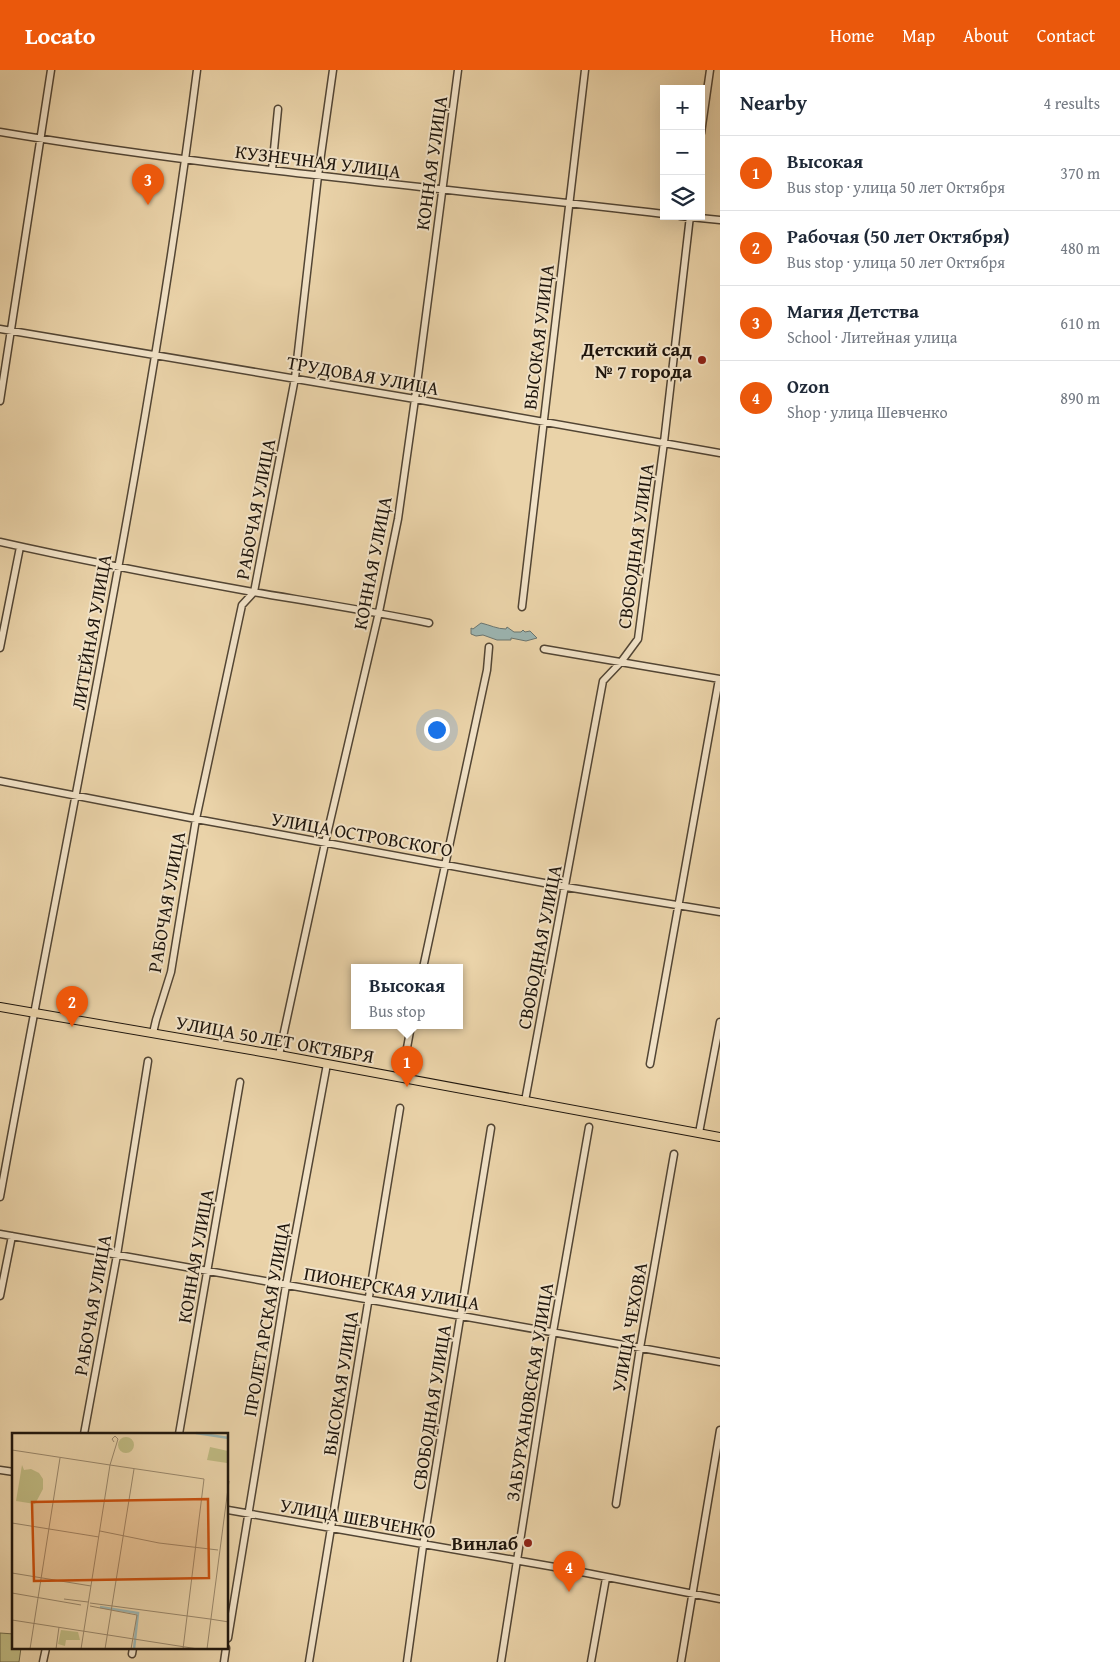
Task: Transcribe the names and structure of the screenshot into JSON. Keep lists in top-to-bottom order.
{
  "streets": {
    "main road": ["УЛИЦА 50 ЛЕТ ОКТЯБРЯ"],
    "street": [
      "КУЗНЕЧНАЯ УЛИЦА",
      "КОННАЯ УЛИЦА",
      "ВЫСОКАЯ УЛИЦА",
      "ТРУДОВАЯ УЛИЦА",
      "РАБОЧАЯ УЛИЦА",
      "СВОБОДНАЯ УЛИЦА",
      "ЛИТЕЙНАЯ УЛИЦА",
      "УЛИЦА ОСТРОВСКОГО",
      "ПИОНЕРСКАЯ УЛИЦА",
      "ПРОЛЕТАРСКАЯ УЛИЦА",
      "УЛИЦА ЧЕХОВА",
      "ЗАБУРХАНОВСКАЯ УЛИЦА",
      "УЛИЦА ШЕВЧЕНКО"
    ]
  },
  "crossings": [
    ["КУЗНЕЧНАЯ УЛИЦА", "КОННАЯ УЛИЦА"],
    ["КУЗНЕЧНАЯ УЛИЦА", "ВЫСОКАЯ УЛИЦА"],
    ["КУЗНЕЧНАЯ УЛИЦА", "РАБОЧАЯ УЛИЦА"],
    ["КУЗНЕЧНАЯ УЛИЦА", "ЛИТЕЙНАЯ УЛИЦА"],
    ["КОННАЯ УЛИЦА", "ТРУДОВАЯ УЛИЦА"],
    ["КОННАЯ УЛИЦА", "УЛИЦА ОСТРОВСКОГО"],
    ["КОННАЯ УЛИЦА", "УЛИЦА 50 ЛЕТ ОКТЯБРЯ"],
    ["КОННАЯ УЛИЦА", "ПИОНЕРСКАЯ УЛИЦА"],
    ["ВЫСОКАЯ УЛИЦА", "ТРУДОВАЯ УЛИЦА"],
    ["ВЫСОКАЯ УЛИЦА", "ПИОНЕРСКАЯ УЛИЦА"],
    ["ВЫСОКАЯ УЛИЦА", "УЛИЦА ШЕВЧЕНКО"],
    ["ТРУДОВАЯ УЛИЦА", "РАБОЧАЯ УЛИЦА"],
    ["ТРУДОВАЯ УЛИЦА", "СВОБОДНАЯ УЛИЦА"],
    ["ТРУДОВАЯ УЛИЦА", "ЛИТЕЙНАЯ УЛИЦА"],
    ["РАБОЧАЯ УЛИЦА", "УЛИЦА ОСТРОВСКОГО"],
    ["РАБОЧАЯ УЛИЦА", "УЛИЦА 50 ЛЕТ ОКТЯБРЯ"],
    ["РАБОЧАЯ УЛИЦА", "ПИОНЕРСКАЯ УЛИЦА"],
    ["СВОБОДНАЯ УЛИЦА", "УЛИЦА ОСТРОВСКОГО"],
    ["СВОБОДНАЯ УЛИЦА", "УЛИЦА 50 ЛЕТ ОКТЯБРЯ"],
    ["СВОБОДНАЯ УЛИЦА", "ПИОНЕРСКАЯ УЛИЦА"],
    ["СВОБОДНАЯ УЛИЦА", "УЛИЦА ШЕВЧЕНКО"],
    ["ЛИТЕЙНАЯ УЛИЦА", "УЛИЦА ОСТРОВСКОГО"],
    ["ЛИТЕЙНАЯ УЛИЦА", "УЛИЦА 50 ЛЕТ ОКТЯБРЯ"],
    ["УЛИЦА 50 ЛЕТ ОКТЯБРЯ", "ПРОЛЕТАРСКАЯ УЛИЦА"],
    ["ПИОНЕРСКАЯ УЛИЦА", "ПРОЛЕТАРСКАЯ УЛИЦА"],
    ["ПИОНЕРСКАЯ УЛИЦА", "УЛИЦА ЧЕХОВА"],
    ["ПИОНЕРСКАЯ УЛИЦА", "ЗАБУРХАНОВСКАЯ УЛИЦА"],
    ["ПРОЛЕТАРСКАЯ УЛИЦА", "УЛИЦА ШЕВЧЕНКО"],
    ["ЗАБУРХАНОВСКАЯ УЛИЦА", "УЛИЦА ШЕВЧЕНКО"]
  ],
  "places": ["Детский сад № 7 города", "Винлаб"],
  "page": {
    "header": "Locato",
    "nav": [
      "Home",
      "Map",
      "About",
      "Contact"
    ],
    "heading": ["Nearby", "4 results"],
    "map_buttons": ["+", "−"],
    "list": [
      {
        "mark": "1",
        "name": "Высокая",
        "note": "Bus stop · улица 50 лет Октября",
        "value": "370 m"
      },
      {
        "mark": "2",
        "name": "Рабочая (50 лет Октября)",
        "note": "Bus stop · улица 50 лет Октября",
        "value": "480 m"
      },
      {
        "mark": "3",
        "name": "Магия Детства",
        "note": "School · Литейная улица",
        "value": "610 m"
      },
      {
        "mark": "4",
        "name": "Ozon",
        "note": "Shop · улица Шевченко",
        "value": "890 m"
      }
    ],
    "pins": [
      "3",
      "2",
      "1",
      "4"
    ],
    "popup": ["Высокая", "Bus stop"]
  }
}
